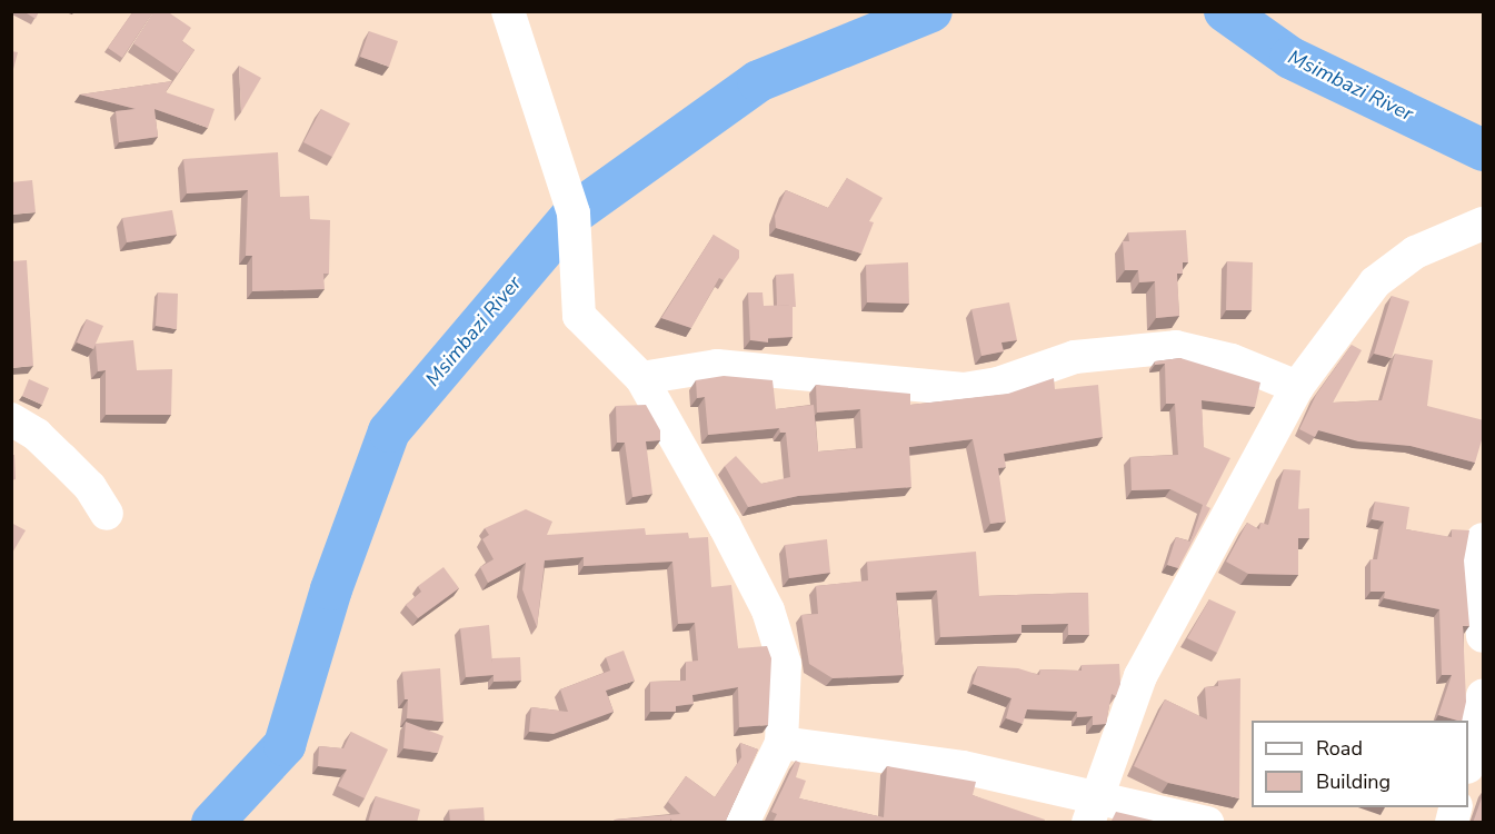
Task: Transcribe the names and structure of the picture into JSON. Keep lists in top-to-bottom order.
{
  "water": ["Msimbazi River"],
  "legend": ["Road", "Building"]
}
